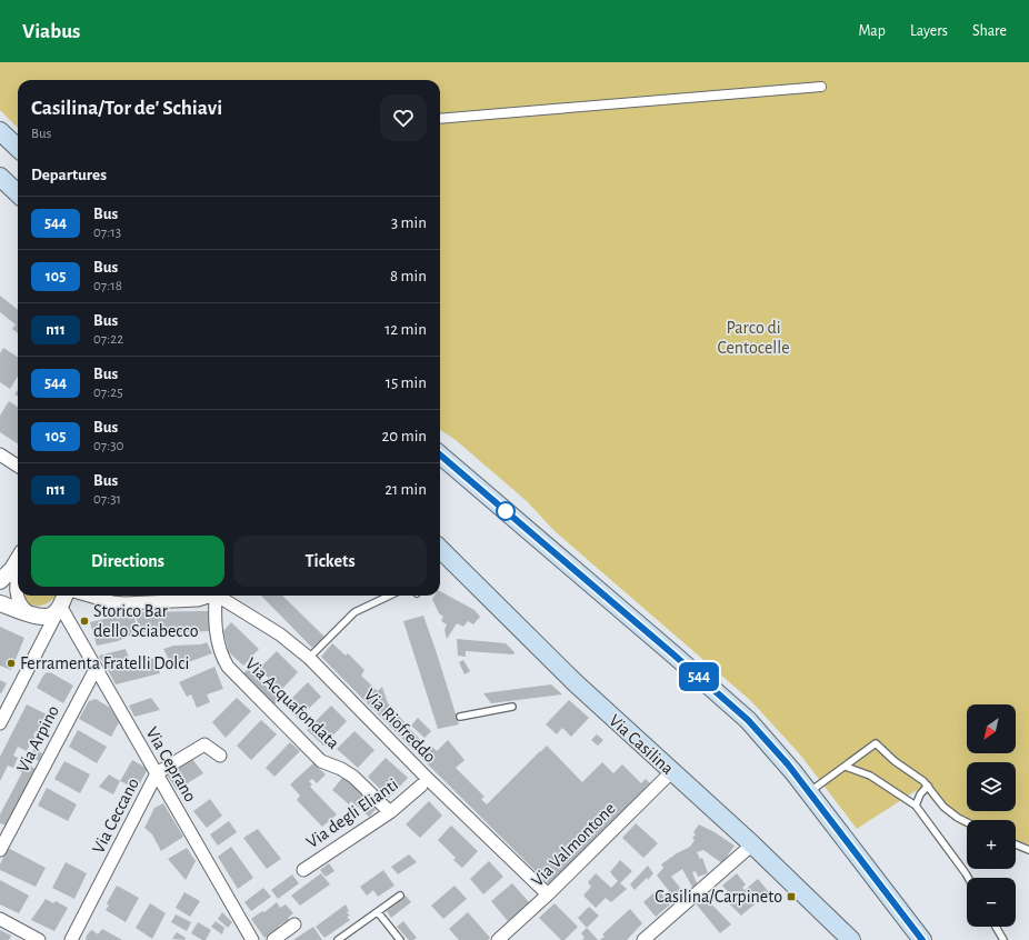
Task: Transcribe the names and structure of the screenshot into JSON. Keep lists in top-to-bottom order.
{
  "streets": {
    "main road": ["Via Casilina"],
    "street": [
      "Via Acquafondata",
      "Via Riofreddo",
      "Via Arpino",
      "Via Ceprano",
      "Via degli Elianti",
      "Via Ceccano",
      "Via Valmontone"
    ]
  },
  "crossings": [
    ["Via Acquafondata", "Via degli Elianti"],
    ["Via Riofreddo", "Via Valmontone"],
    ["Via Arpino", "Via Ceprano"],
    ["Via Casilina", "Via Valmontone"],
    ["Via Ceprano", "Via Ceccano"]
  ],
  "parks": ["Parco di Centocelle"],
  "places": {
    "other": ["Storico Bar dello Sciabecco", "Ferramenta Fratelli Dolci"],
    "transit": ["Casilina/Carpineto"]
  },
  "lines": ["bus line 544"],
  "north": "bottom left",
  "page": {
    "header": "Viabus",
    "nav": ["Map", "Layers", "Share"],
    "on_map": "544",
    "heading": [
      ["Casilina/Tor de' Schiavi", "Bus"],
      "Departures"
    ],
    "list": [
      {
        "mark": "544",
        "name": "Bus",
        "note": "07:13",
        "value": "3 min"
      },
      {
        "mark": "105",
        "name": "Bus",
        "note": "07:18",
        "value": "8 min"
      },
      {
        "mark": "n11",
        "name": "Bus",
        "note": "07:22",
        "value": "12 min"
      },
      {
        "mark": "544",
        "name": "Bus",
        "note": "07:25",
        "value": "15 min"
      },
      {
        "mark": "105",
        "name": "Bus",
        "note": "07:30",
        "value": "20 min"
      },
      {
        "mark": "n11",
        "name": "Bus",
        "note": "07:31",
        "value": "21 min"
      }
    ],
    "buttons": ["Directions", "Tickets"],
    "map_buttons": ["+", "−"]
  }
}
